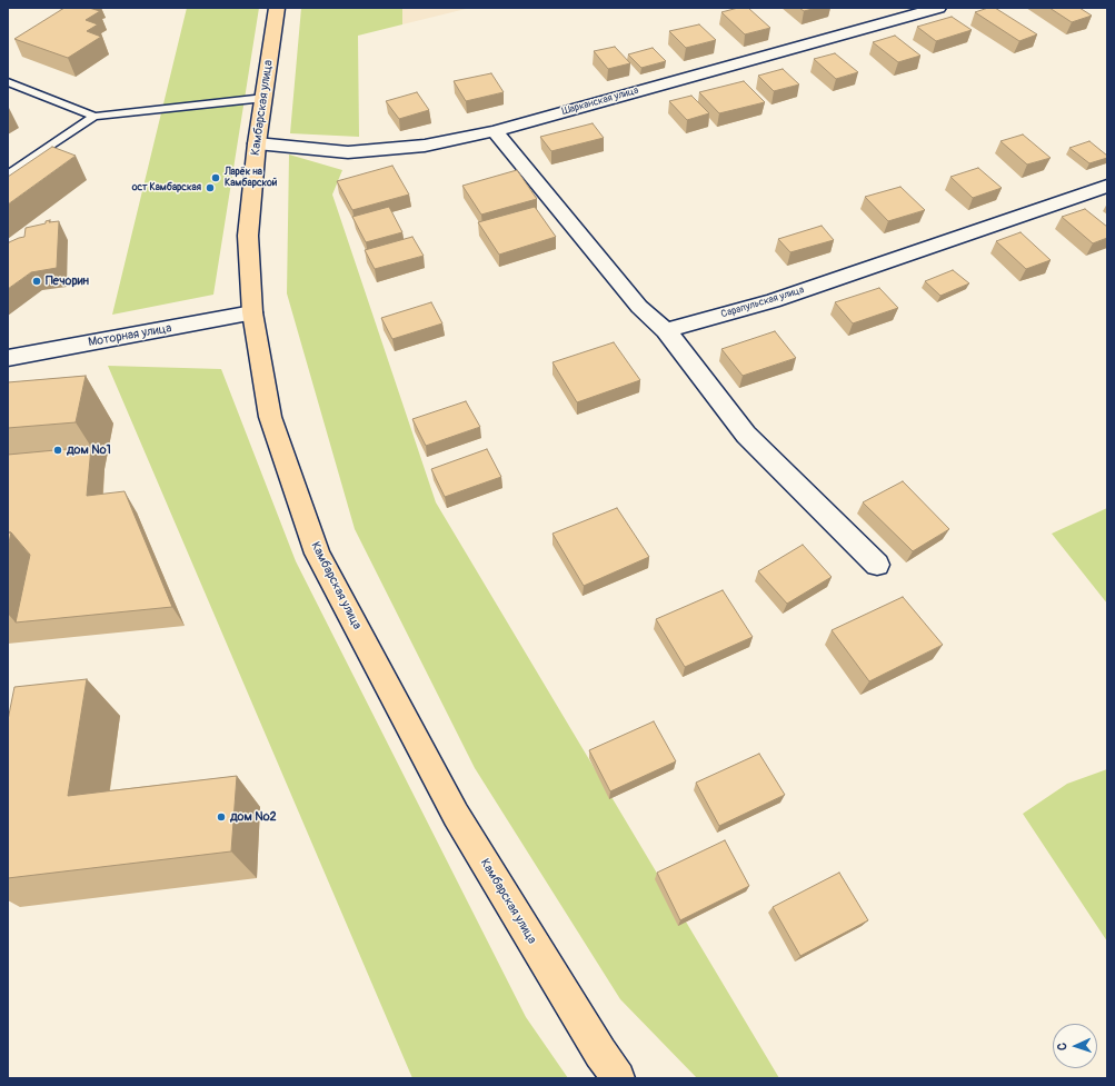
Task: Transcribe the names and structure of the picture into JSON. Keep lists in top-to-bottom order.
{
  "streets": {
    "main road": ["Камбарская улица"],
    "street": ["Шарканская улица", "Сарапульская улица", "Моторная улица"]
  },
  "crossings": [
    ["Шарканская улица", "Камбарская улица"],
    ["Камбарская улица", "Моторная улица"]
  ],
  "places": [
    "Ларёк на Камбарской",
    "ост Камбарская",
    "Печорин",
    "дом №1",
    "дом №2"
  ],
  "north": "left"
}
